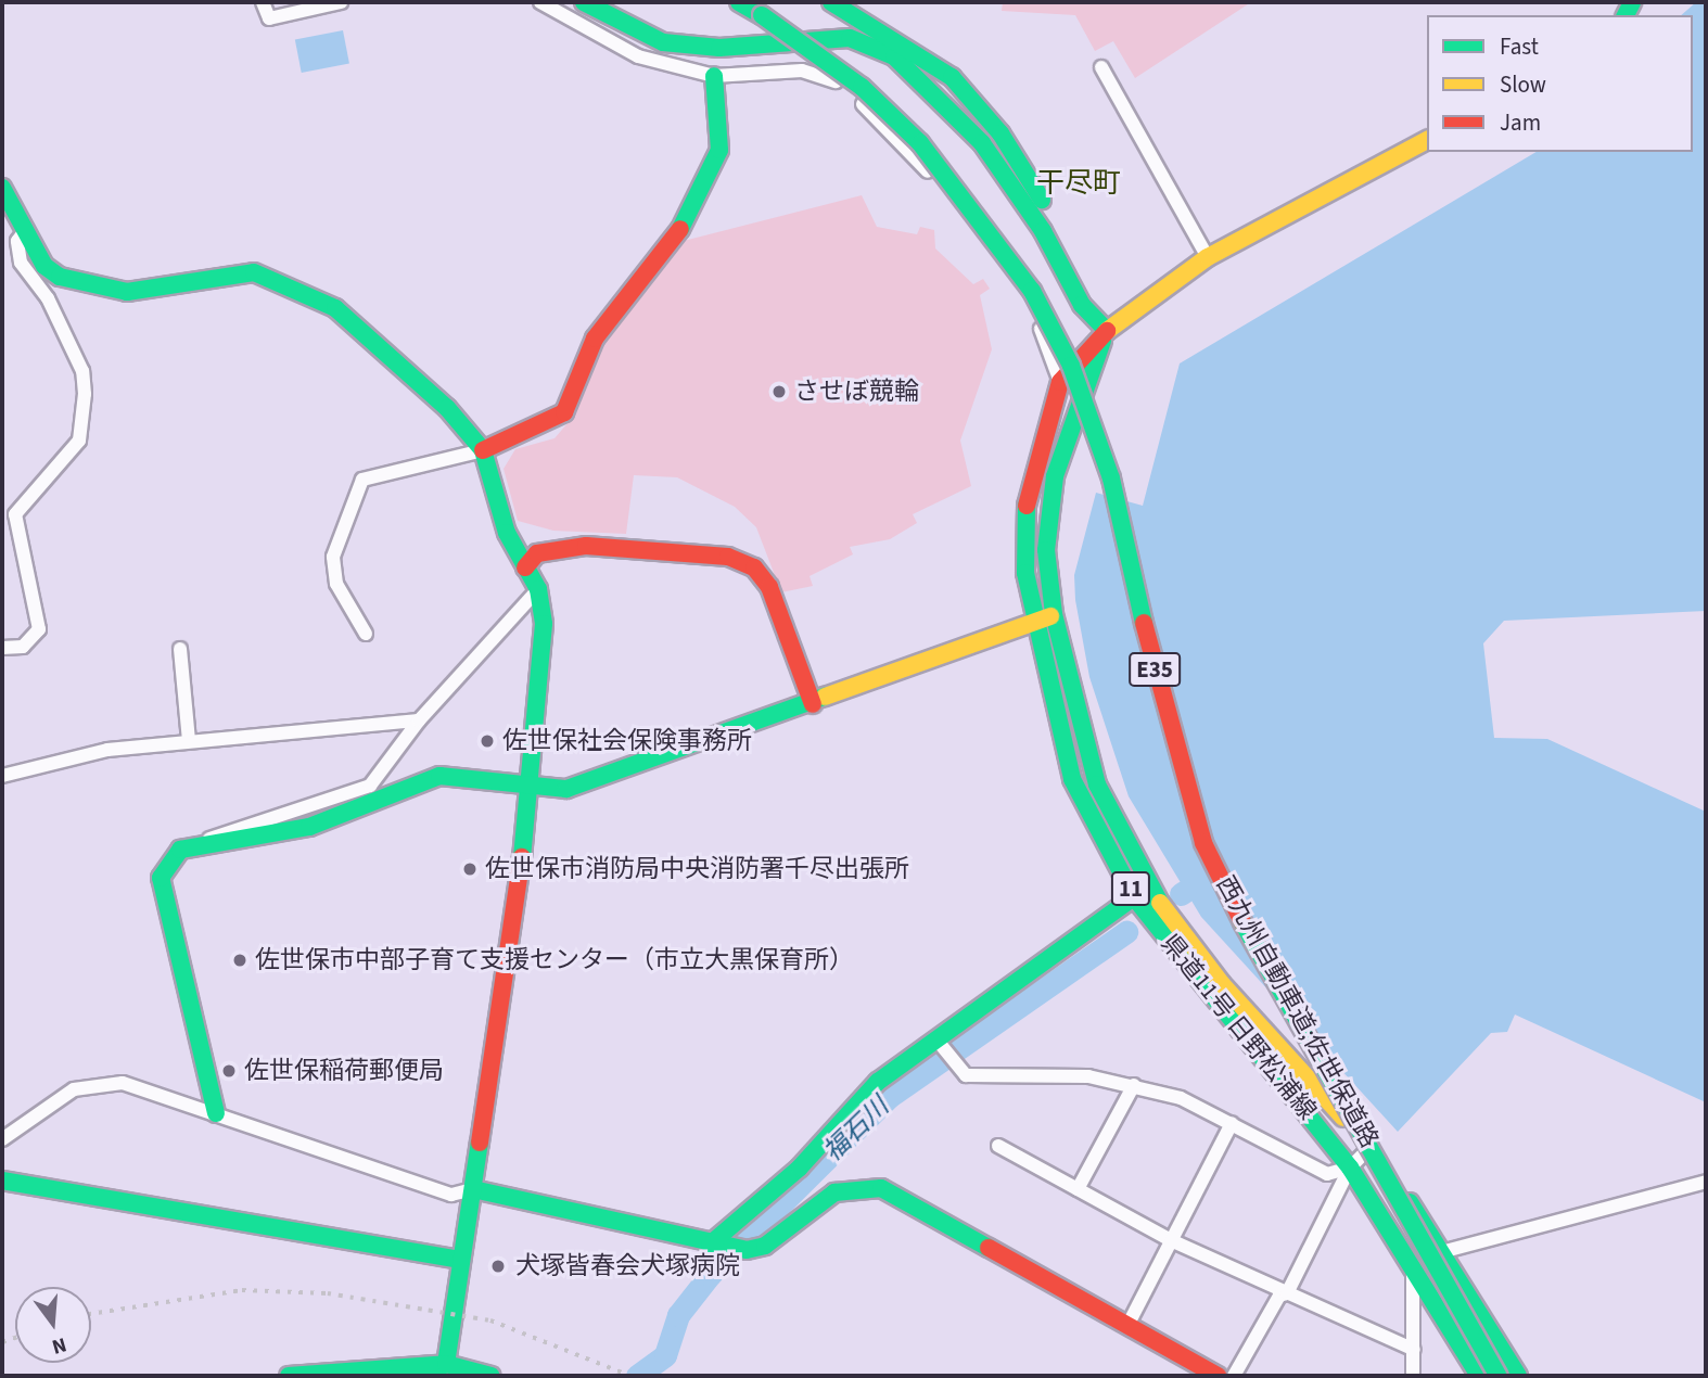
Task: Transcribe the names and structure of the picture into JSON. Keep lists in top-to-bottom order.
{
  "streets": {
    "main road": [
      "E35",
      "11",
      "西九州自動車道;佐世保道路",
      "県道11号 日野松浦線"
    ]
  },
  "districts": ["干尽町"],
  "water": ["福石川"],
  "places": [
    "させぼ競輪",
    "佐世保社会保険事務所",
    "佐世保市消防局中央消防署千尽出張所",
    "佐世保市中部子育て支援センター（市立大黒保育所）",
    "佐世保稲荷郵便局",
    "犬塚皆春会犬塚病院"
  ],
  "legend": ["Fast", "Slow", "Jam"],
  "north": "bottom"
}
